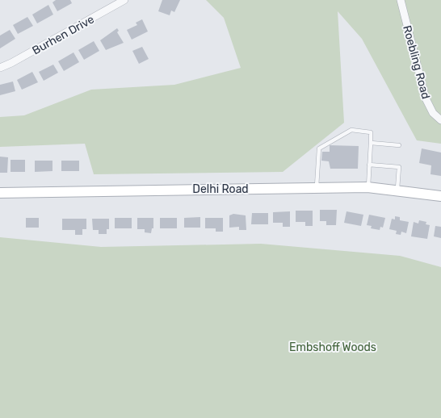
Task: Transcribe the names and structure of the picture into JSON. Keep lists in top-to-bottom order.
{
  "streets": {
    "street": ["Burhen Drive", "Roebling Road", "Delhi Road"]
  },
  "parks": ["Embshoff Woods"]
}
